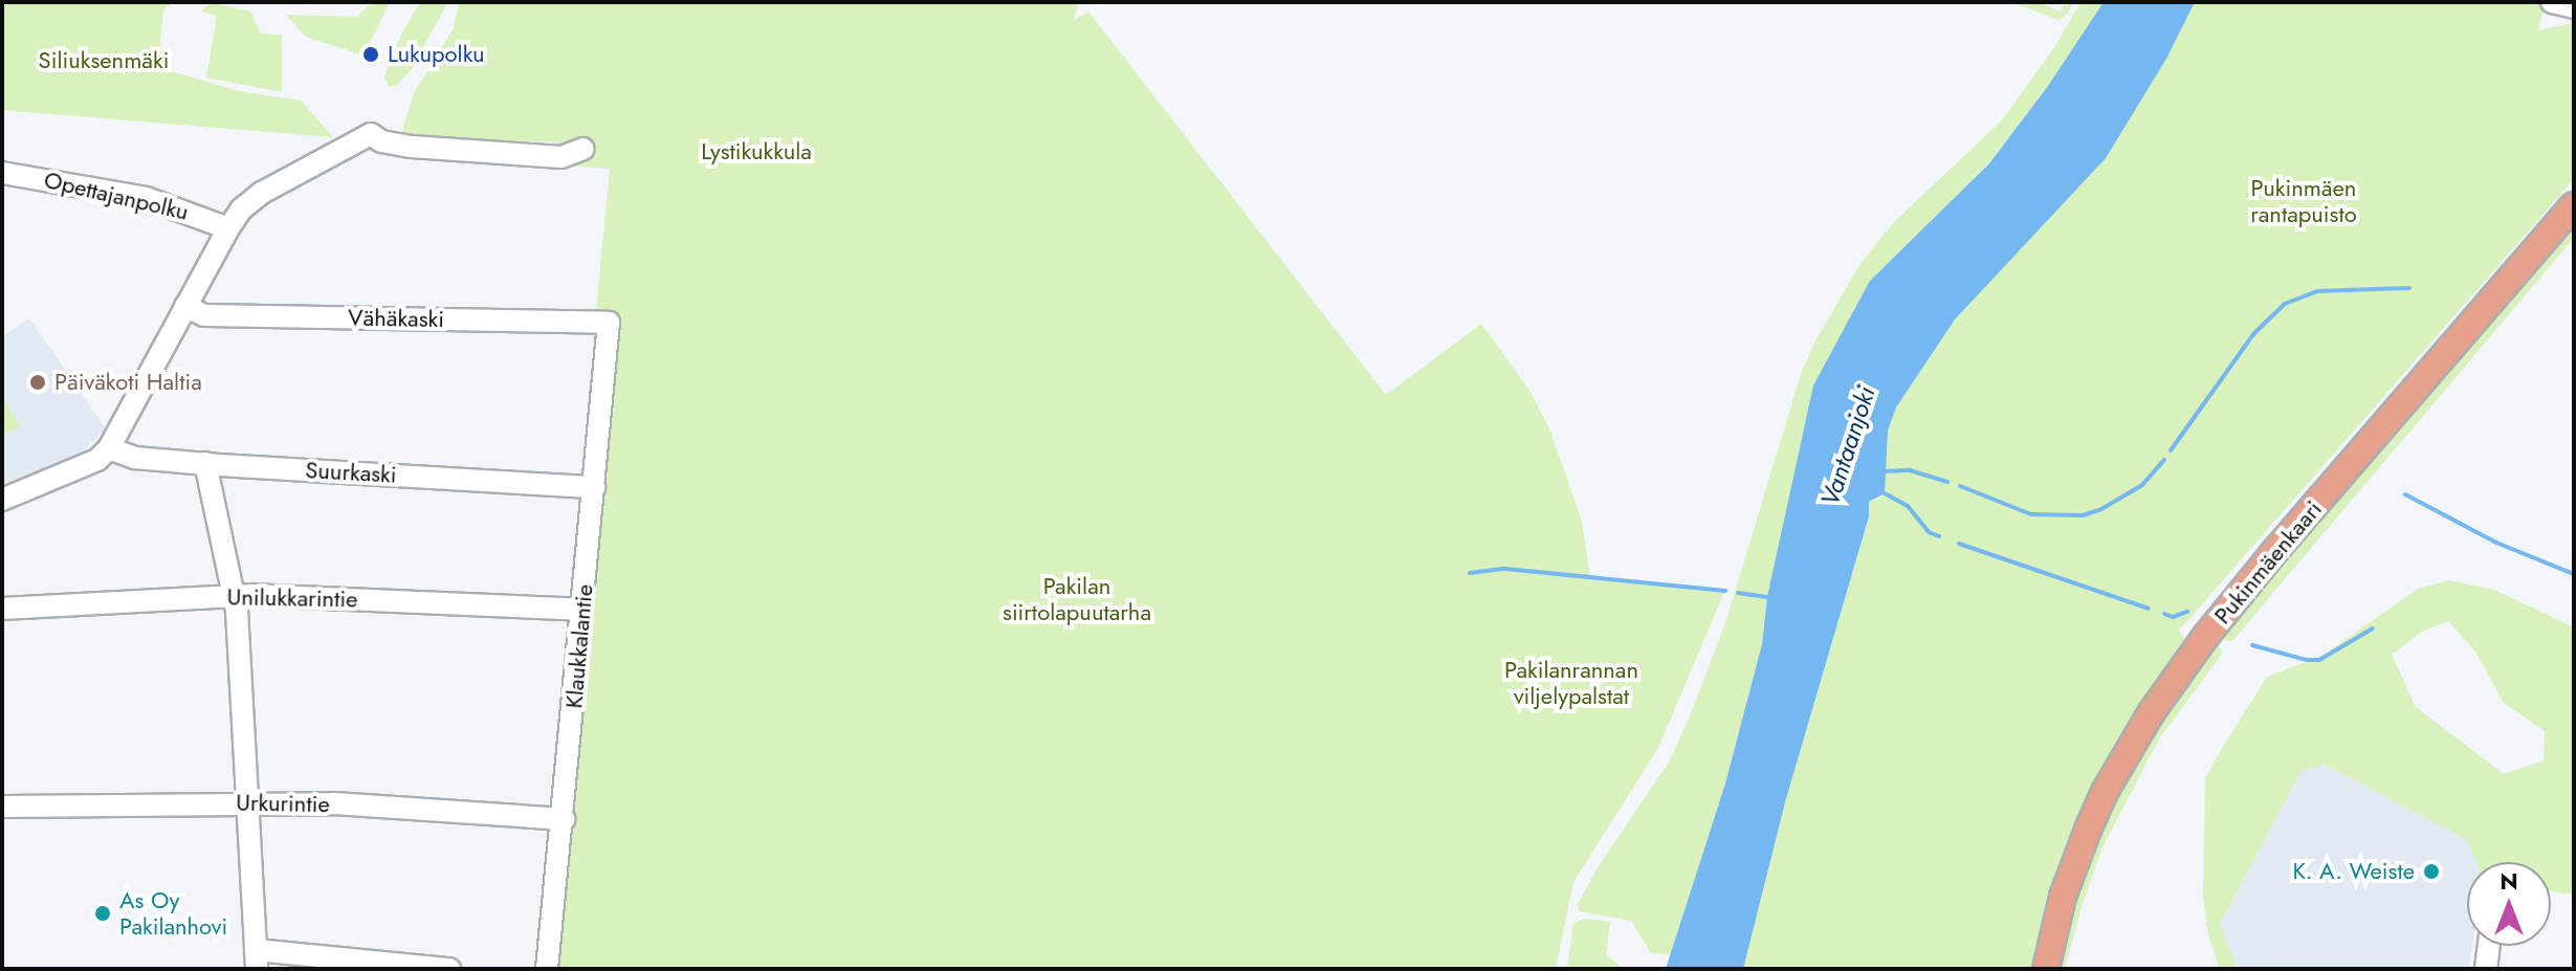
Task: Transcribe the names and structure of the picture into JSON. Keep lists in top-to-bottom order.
{
  "streets": {
    "main road": ["Pukinmäenkaari"],
    "street": [
      "Opettajanpolku",
      "Vähäkaski",
      "Suurkaski",
      "Unilukkarintie",
      "Klaukkalantie",
      "Urkurintie"
    ]
  },
  "crossings": [
    ["Vähäkaski", "Klaukkalantie"],
    ["Suurkaski", "Klaukkalantie"],
    ["Unilukkarintie", "Klaukkalantie"],
    ["Klaukkalantie", "Urkurintie"]
  ],
  "water": ["Vantaanjoki"],
  "parks": [
    "Siliuksenmäki",
    "Lystikukkula",
    "Pukinmäen rantapuisto",
    "Pakilan siirtolapuutarha",
    "Pakilanrannan viljelypalstat"
  ],
  "places": [
    "Lukupolku",
    "Päiväkoti Haltia",
    "K. A. Weiste",
    "As Oy Pakilanhovi"
  ],
  "north": "top"
}
